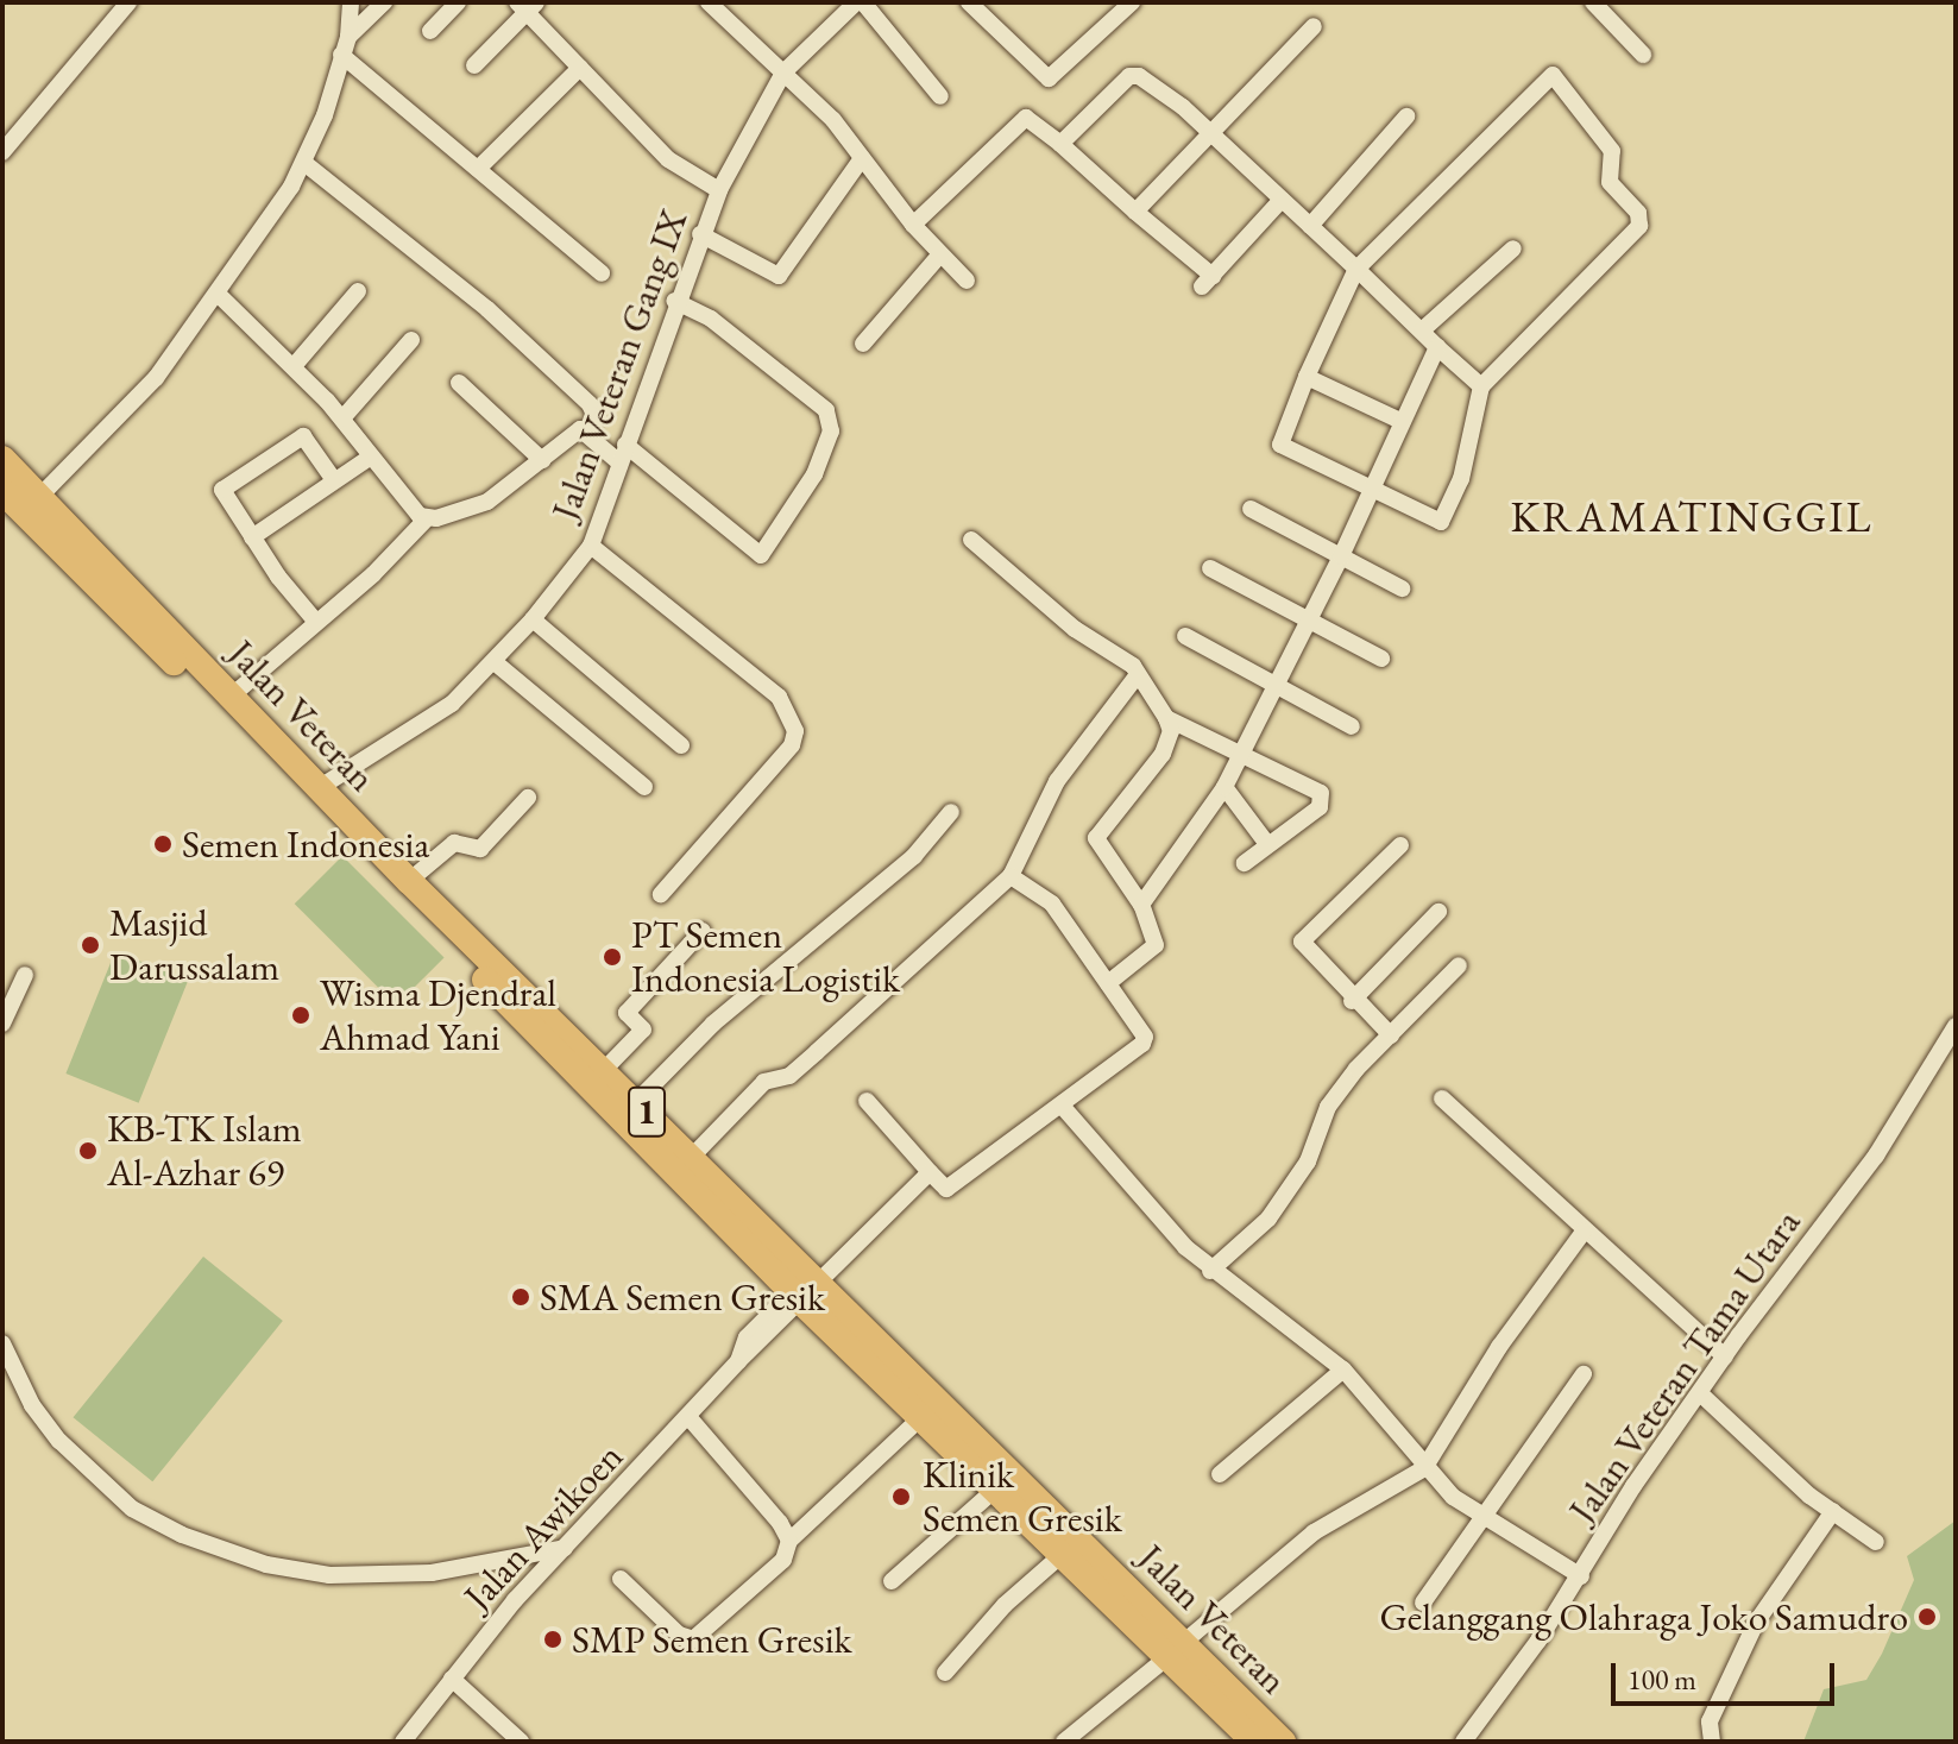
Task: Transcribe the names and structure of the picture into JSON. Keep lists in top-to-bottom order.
{
  "streets": {
    "highway": ["Jalan Veteran", "1"],
    "street": ["Jalan Veteran Gang IX", "Jalan Veteran Tama Utara", "Jalan Awikoen"]
  },
  "crossings": [
    ["Jalan Veteran Gang IX", "Jalan Veteran"],
    ["Jalan Veteran", "Jalan Awikoen"]
  ],
  "districts": ["KRAMATINGGIL"],
  "places": [
    "Semen Indonesia",
    "Masjid Darussalam",
    "PT Semen Indonesia Logistik",
    "Wisma Djendral Ahmad Yani",
    "KB-TK Islam Al-Azhar 69",
    "SMA Semen Gresik",
    "Klinik Semen Gresik",
    "Gelanggang Olahraga Joko Samudro",
    "SMP Semen Gresik"
  ],
  "scale_bar": "100 m"
}
